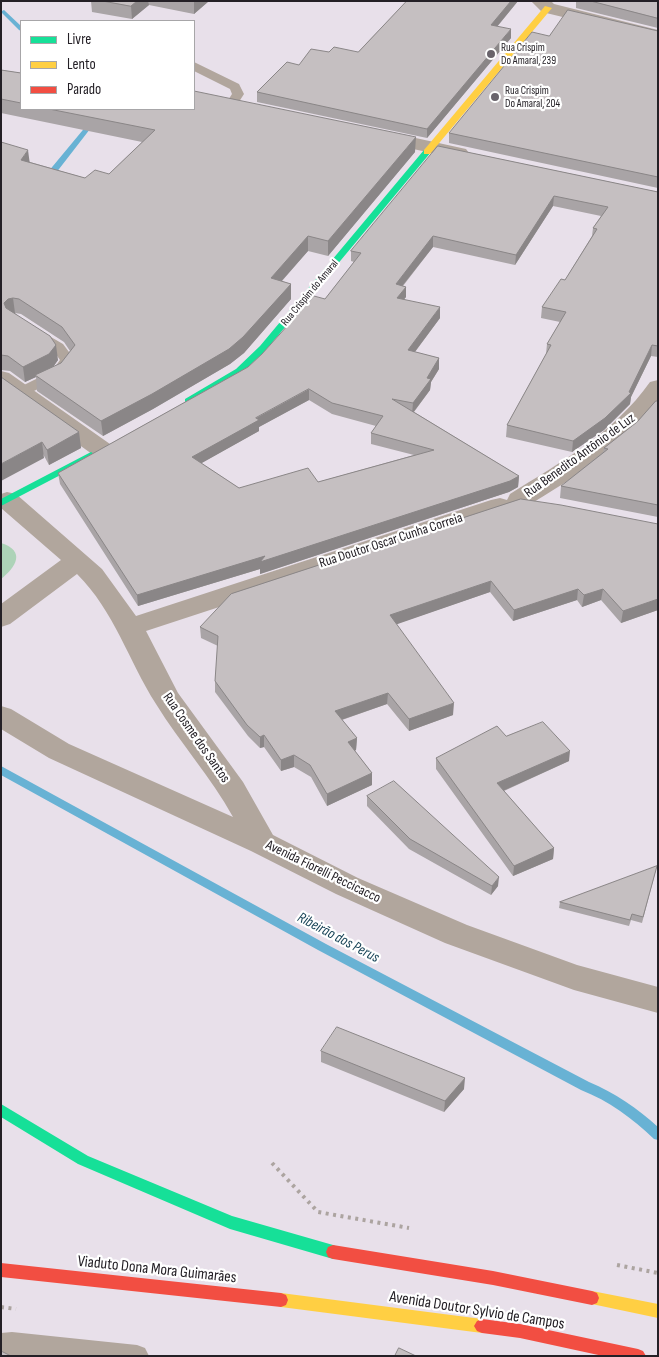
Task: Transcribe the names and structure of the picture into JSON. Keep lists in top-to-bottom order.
{
  "streets": {
    "street": [
      "Rua Crispim do Amaral",
      "Rua Benedito Antônio de Luz",
      "Rua Doutor Oscar Cunha Correia",
      "Rua Cosme dos Santos",
      "Avenida Fiorelli Peccicacco",
      "Viaduto Dona Mora Guimarães",
      "Avenida Doutor Sylvio de Campos"
    ]
  },
  "crossings": [
    ["Rua Benedito Antônio de Luz", "Rua Doutor Oscar Cunha Correia"],
    ["Rua Doutor Oscar Cunha Correia", "Rua Cosme dos Santos"],
    ["Rua Cosme dos Santos", "Avenida Fiorelli Peccicacco"],
    ["Viaduto Dona Mora Guimarães", "Avenida Doutor Sylvio de Campos"]
  ],
  "water": ["Ribeirão dos Perus"],
  "places": ["Rua Crispim Do Amaral, 239", "Rua Crispim Do Amaral, 204"],
  "legend": ["Livre", "Lento", "Parado"]
}
